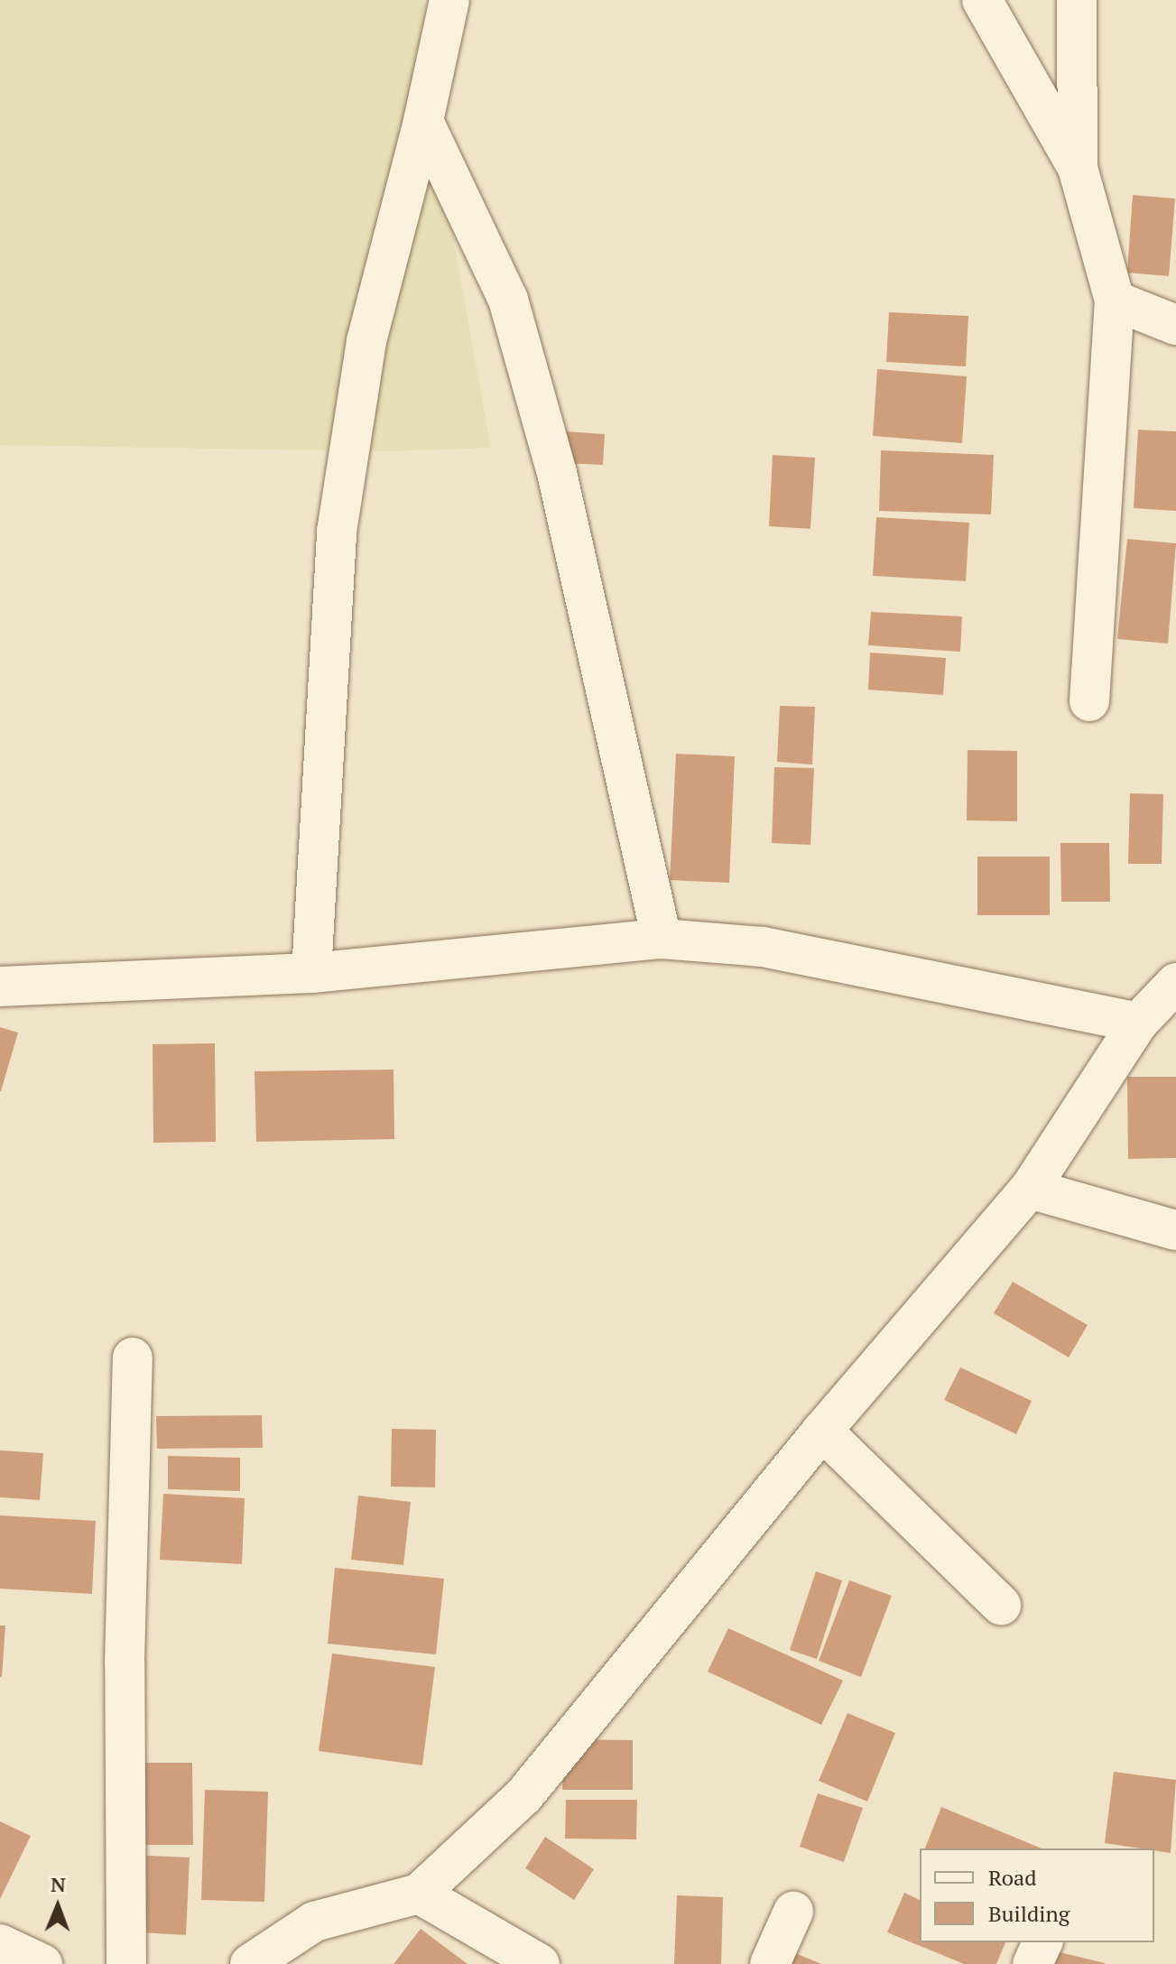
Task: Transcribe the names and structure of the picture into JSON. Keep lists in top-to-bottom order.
{
  "legend": ["Road", "Building"],
  "north": "top"
}
